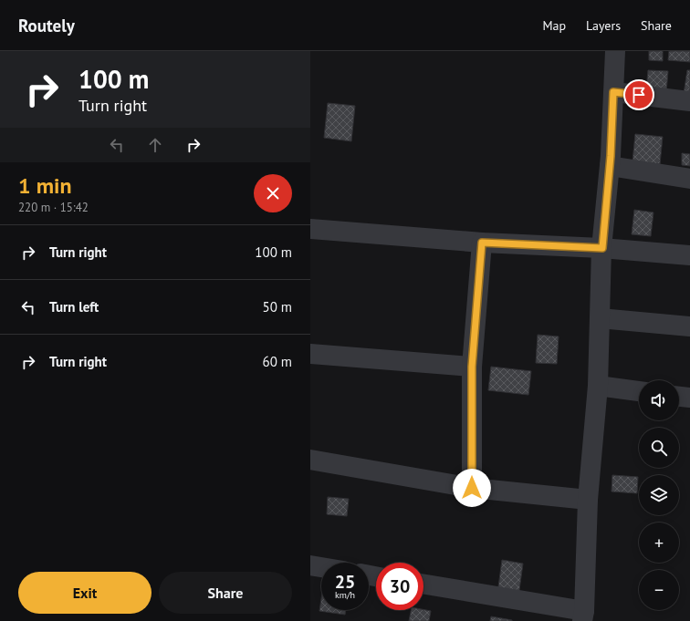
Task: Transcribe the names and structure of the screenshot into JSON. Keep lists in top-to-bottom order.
{
  "page": {
    "header": "Routely",
    "nav": ["Map", "Layers", "Share"],
    "turn": ["100 m", "Turn right"],
    "heading": ["1 min", "220 m · 15:42"],
    "list": [
      {
        "name": "Turn right",
        "value": "100 m"
      },
      {
        "name": "Turn left",
        "value": "50 m"
      },
      {
        "name": "Turn right",
        "value": "60 m"
      }
    ],
    "map_buttons": ["+", "−"],
    "speed": "25 km/h",
    "limit": "30",
    "buttons": ["Exit", "Share"]
  }
}
